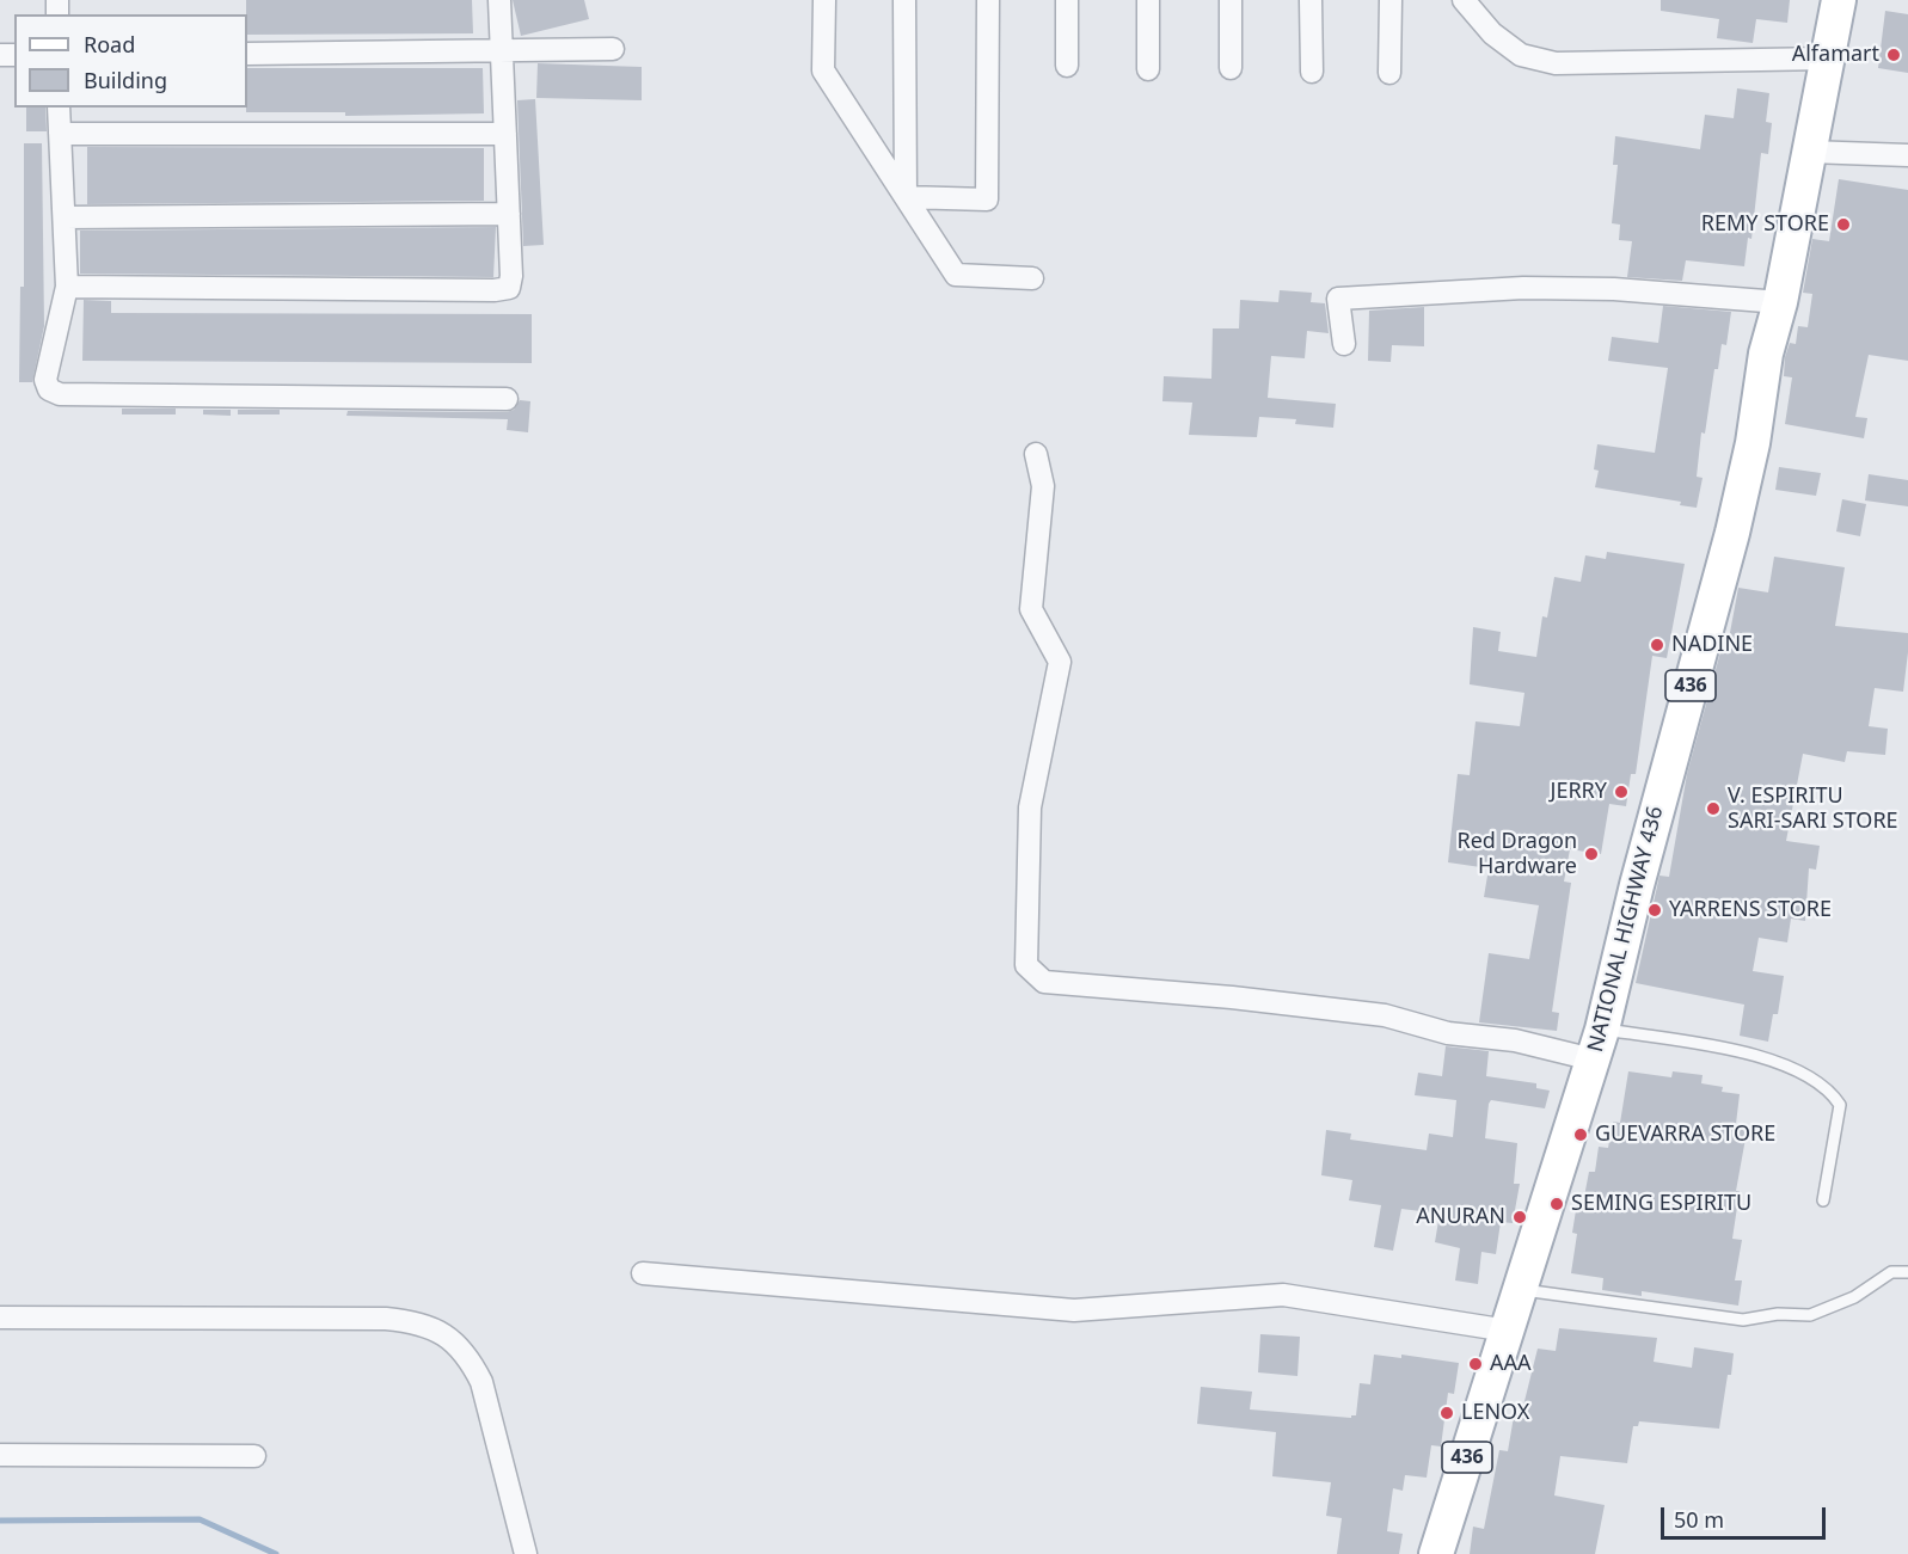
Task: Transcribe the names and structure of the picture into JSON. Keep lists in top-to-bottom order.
{
  "streets": {
    "main road": ["436", "NATIONAL HIGHWAY 436"]
  },
  "places": [
    "Alfamart",
    "REMY STORE",
    "NADINE",
    "JERRY",
    "V. ESPIRITU SARI-SARI STORE",
    "Red Dragon Hardware",
    "YARRENS STORE",
    "GUEVARRA STORE",
    "SEMING ESPIRITU",
    "ANURAN",
    "AAA",
    "LENOX"
  ],
  "legend": ["Road", "Building"],
  "scale_bar": "50 m"
}
